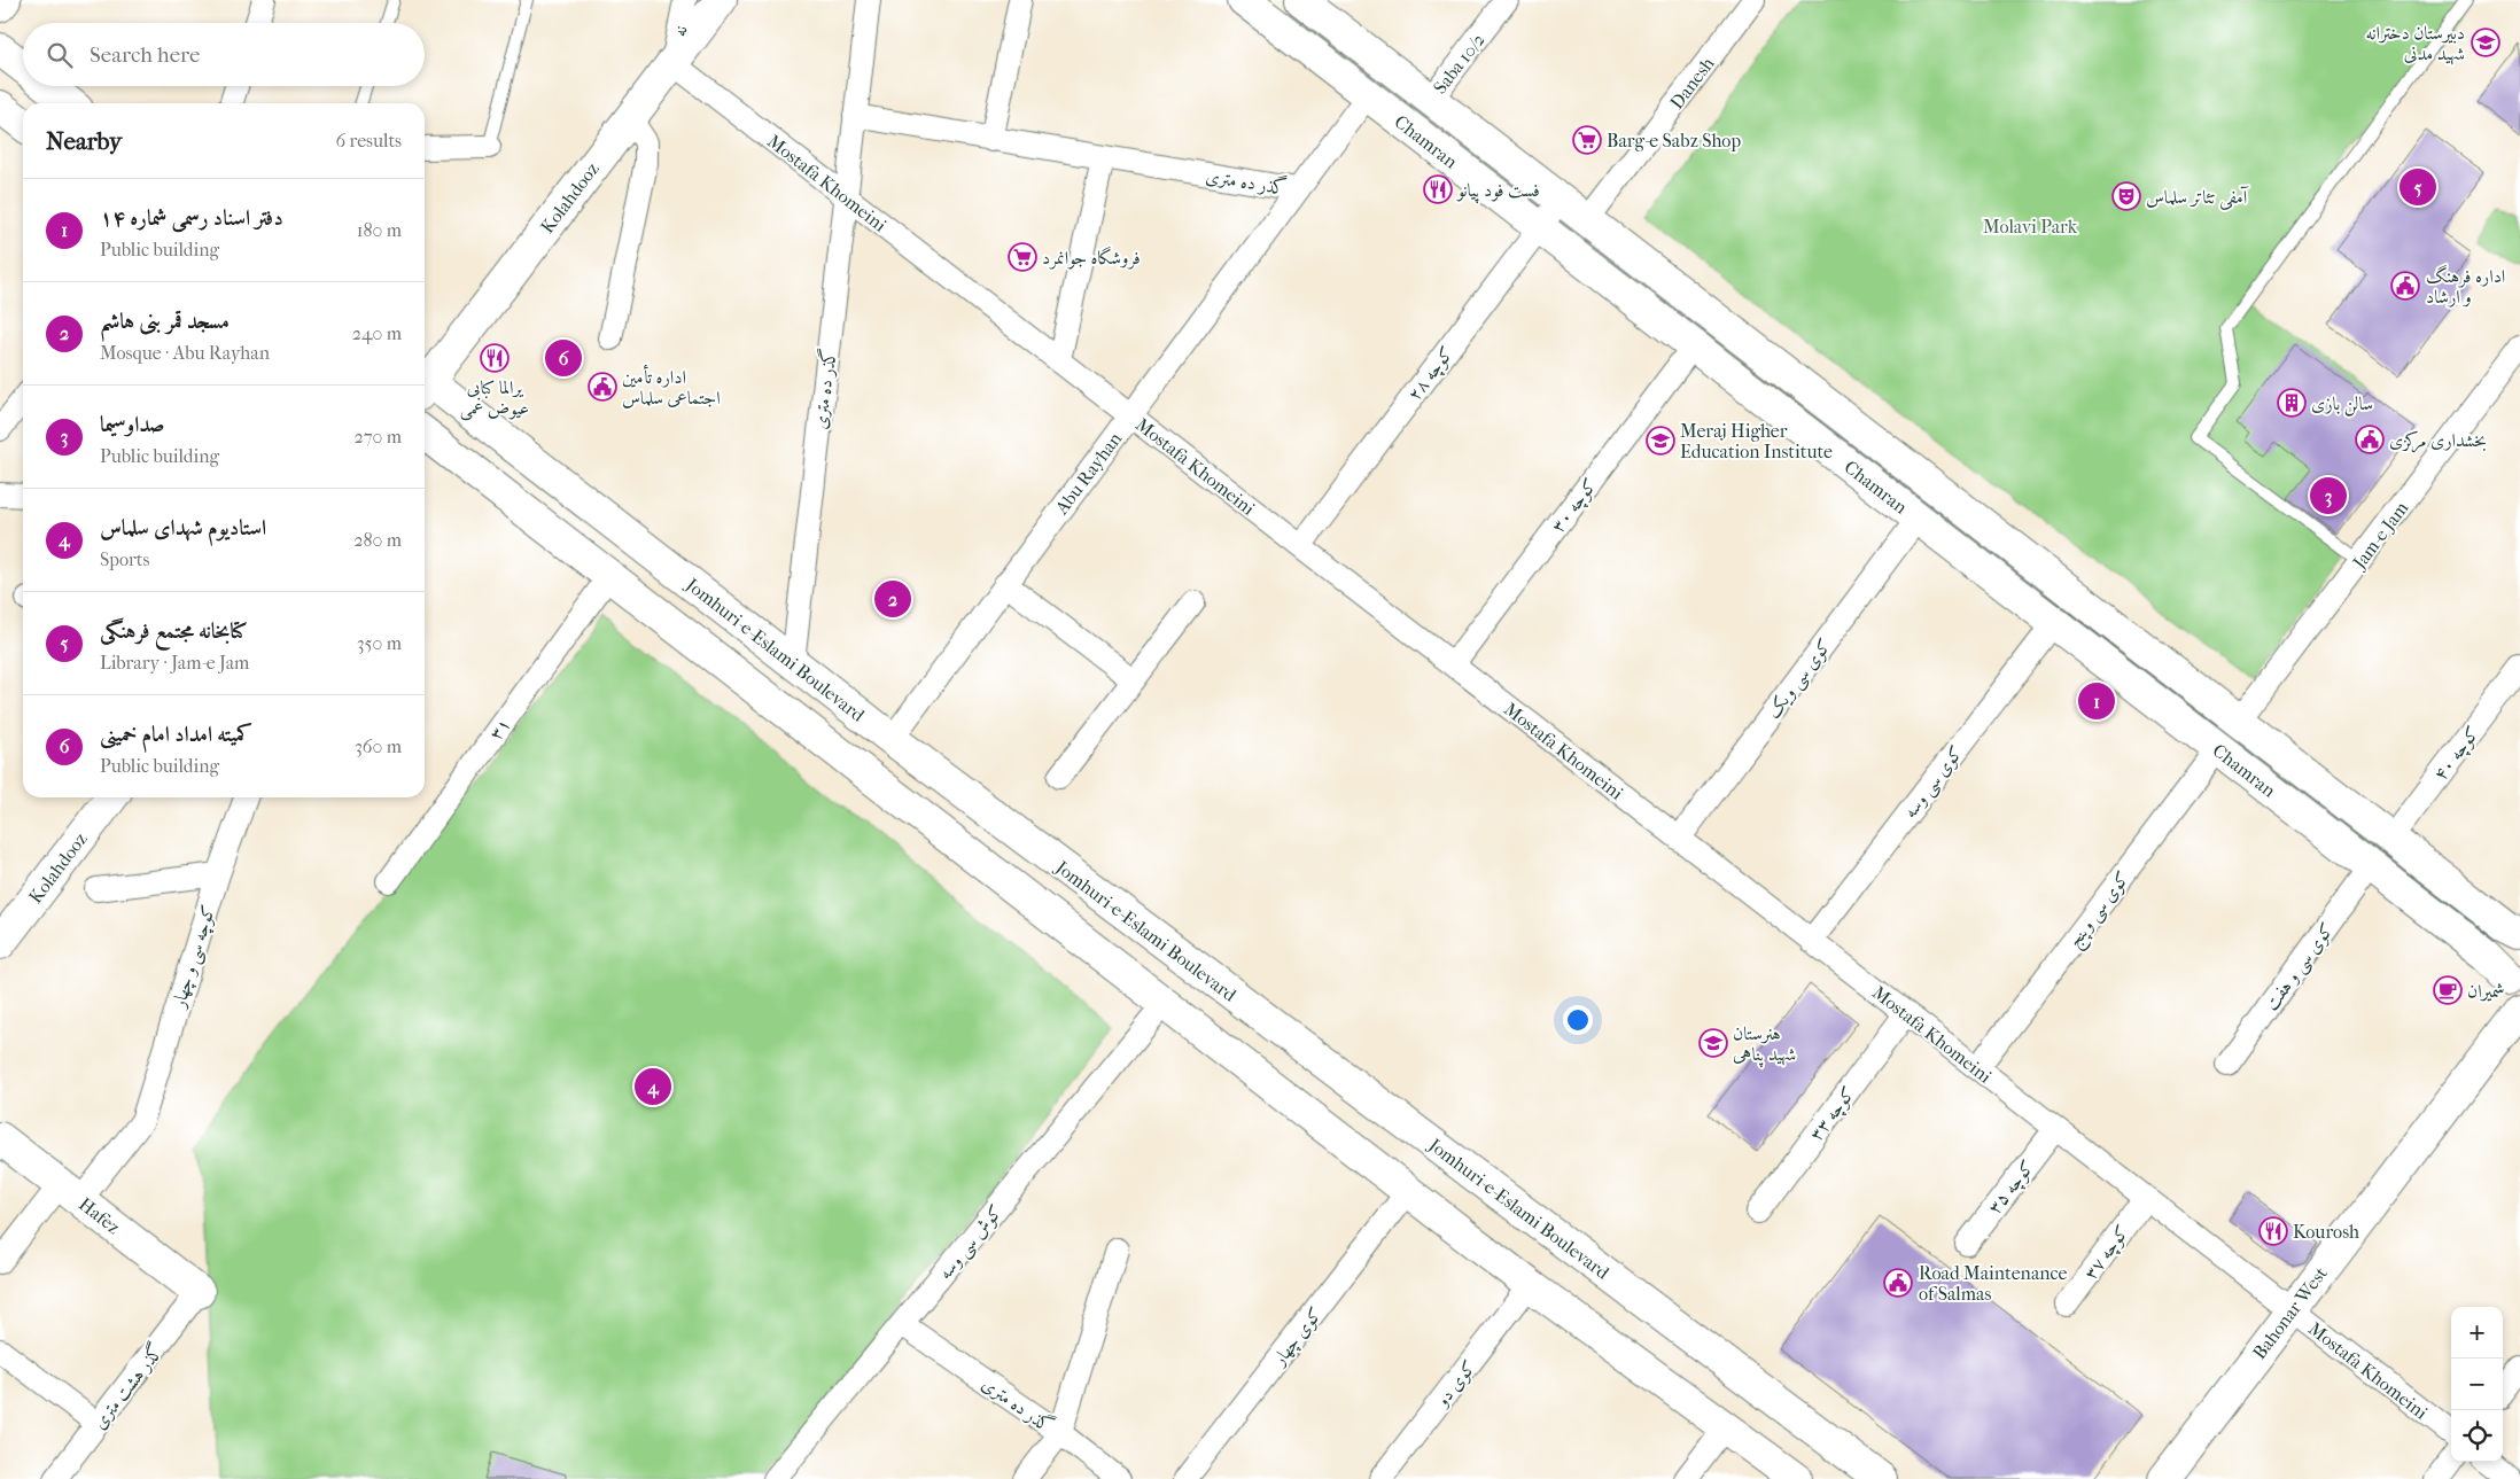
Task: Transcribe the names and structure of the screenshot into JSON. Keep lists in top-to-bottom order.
{
  "streets": {
    "street": [
      "نه",
      "Saba 10/2",
      "Danesh",
      "Chamran",
      "گذر ده متری",
      "Mostafa Khomeini",
      "Kolahdooz",
      "کوچه ۲۸",
      "Abu Rayhan",
      "کوچه ۳۰",
      "Jam-e Jam",
      "Jomhuri-e-Eslami Boulevard",
      "کوی سی ویک",
      "۳۱",
      "کوچه ۴۰",
      "کوی سی وسه",
      "کوی سی وپنج",
      "کوچه سی و چهار",
      "کوی سی و هفت",
      "کوچه ۳۳",
      "کوچه ۳۵",
      "Hafez",
      "کوش سی وسه",
      "کوچه ۳۷",
      "Bahonar West",
      "کوی چهار",
      "کوی دو",
      "گذر هشت متری"
    ]
  },
  "crossings": [
    ["نه", "Mostafa Khomeini"],
    ["نه", "Kolahdooz"],
    ["Saba 10/2", "Chamran"],
    ["Danesh", "Chamran"],
    ["Chamran", "کوچه ۲۸"],
    ["Chamran", "Abu Rayhan"],
    ["Chamran", "کوچه ۳۰"],
    ["Chamran", "Jam-e Jam"],
    ["Chamran", "کوی سی ویک"],
    ["Chamran", "کوچه ۴۰"],
    ["Chamran", "کوی سی وسه"],
    ["Chamran", "کوی سی وپنج"],
    ["Chamran", "کوی سی و هفت"],
    ["گذر ده متری", "Mostafa Khomeini"],
    ["گذر ده متری", "Abu Rayhan"],
    ["گذر ده متری", "Jomhuri-e-Eslami Boulevard"],
    ["گذر ده متری", "کوش سی وسه"],
    ["Mostafa Khomeini", "Kolahdooz"],
    ["Mostafa Khomeini", "کوچه ۲۸"],
    ["Mostafa Khomeini", "Abu Rayhan"],
    ["Mostafa Khomeini", "کوچه ۳۰"],
    ["Mostafa Khomeini", "کوی سی ویک"],
    ["Mostafa Khomeini", "کوی سی وسه"],
    ["Mostafa Khomeini", "کوی سی وپنج"],
    ["Mostafa Khomeini", "کوچه ۳۳"],
    ["Mostafa Khomeini", "کوچه ۳۵"],
    ["Mostafa Khomeini", "کوچه ۳۷"],
    ["Mostafa Khomeini", "Bahonar West"],
    ["Abu Rayhan", "Jomhuri-e-Eslami Boulevard"],
    ["کوچه سی و چهار", "Hafez"],
    ["Hafez", "گذر هشت متری"]
  ],
  "parks": ["Molavi Park"],
  "places": {
    "school or university": ["دبیرستان دخترانه شهید مدنی", "Meraj Higher Education Institute", "هنرستان شهید پناهی"],
    "supermarket": ["Barg-e Sabz Shop", "فروشگاه جوانمرد"],
    "restaurant": ["فست فود پیانو", "یرالما کبابی عیوض عمی", "Kourosh"],
    "theatre": ["آمفی تئاتر سلماس"],
    "public building": [
      "اداره فرهنگ و ارشاد",
      "اداره تأمین اجتماعی سلماس",
      "بخشداری مرکزی",
      "Road Maintenance of Salmas"
    ],
    "building": ["سالن بازی"],
    "cafe": ["شمیران"]
  },
  "page": {
    "search": "Search here",
    "heading": ["Nearby", "6 results"],
    "pins": [
      "5",
      "6",
      "3",
      "2",
      "1",
      "4"
    ],
    "list": [
      {
        "mark": "1",
        "name": "دفتر اسناد رسمی شماره ۱۴",
        "note": "Public building",
        "value": "180 m"
      },
      {
        "mark": "2",
        "name": "مسجد قمر بنی هاشم",
        "note": "Mosque · Abu Rayhan",
        "value": "240 m"
      },
      {
        "mark": "3",
        "name": "صداوسیما",
        "note": "Public building",
        "value": "270 m"
      },
      {
        "mark": "4",
        "name": "استادیوم شهدای سلماس",
        "note": "Sports",
        "value": "280 m"
      },
      {
        "mark": "5",
        "name": "کتابخانه مجتمع فرهنگی",
        "note": "Library · Jam-e Jam",
        "value": "350 m"
      },
      {
        "mark": "6",
        "name": "کمیته امداد امام خمینی",
        "note": "Public building",
        "value": "360 m"
      }
    ],
    "map_buttons": ["+", "−"]
  }
}
